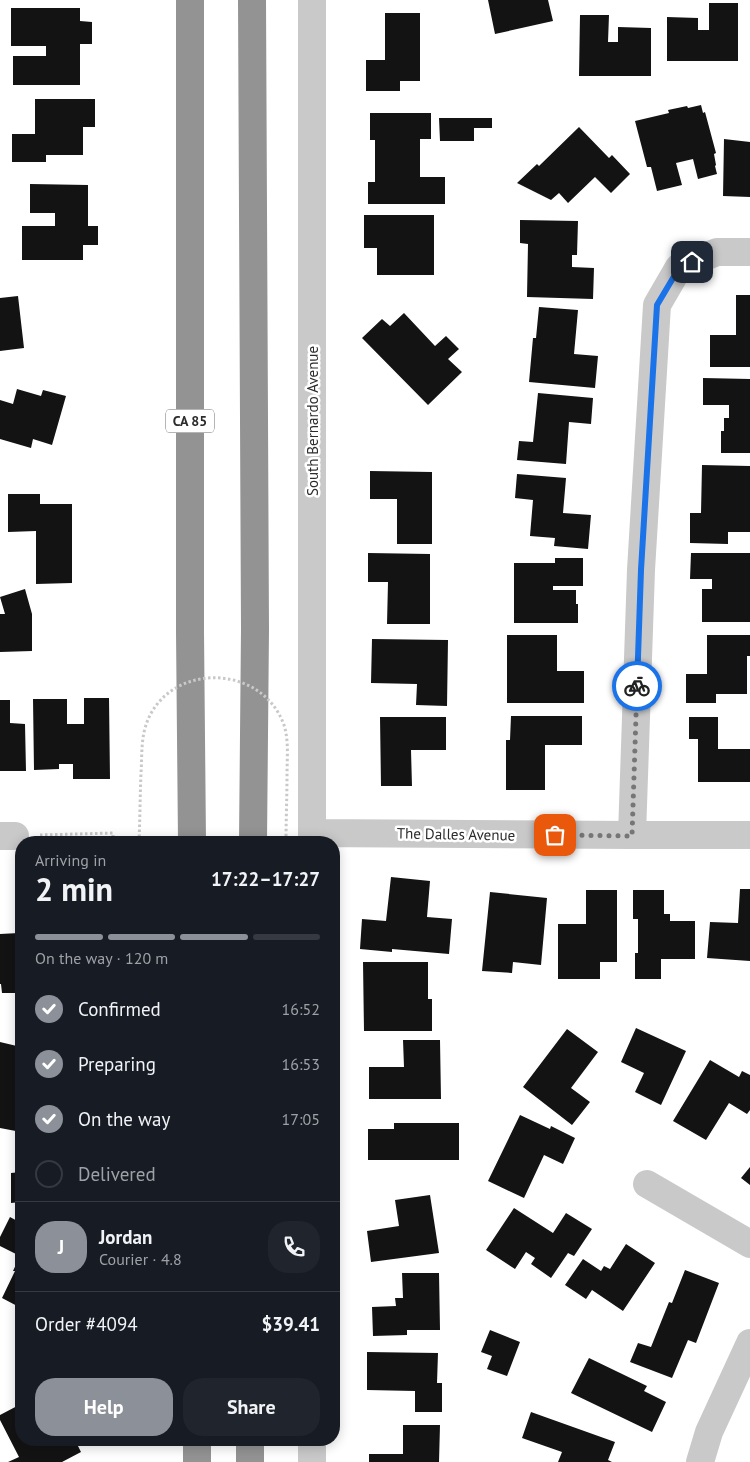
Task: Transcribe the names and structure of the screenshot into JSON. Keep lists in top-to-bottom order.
{
  "streets": {
    "highway": ["CA 85"],
    "street": ["South Bernardo Avenue", "The Dalles Avenue"]
  },
  "page": {
    "heading": ["2 min", "Arriving in", "17:22–17:27"],
    "panel": [
      "Jordan",
      "Courier · 4.8",
      "Order #4094",
      "$39.41"
    ],
    "bar": "On the way · 120 m",
    "list": [
      ["Confirmed", "16:52"],
      ["Preparing", "16:53"],
      ["On the way", "17:05"],
      "Delivered"
    ],
    "round": "J",
    "buttons": ["Help", "Share"]
  }
}
